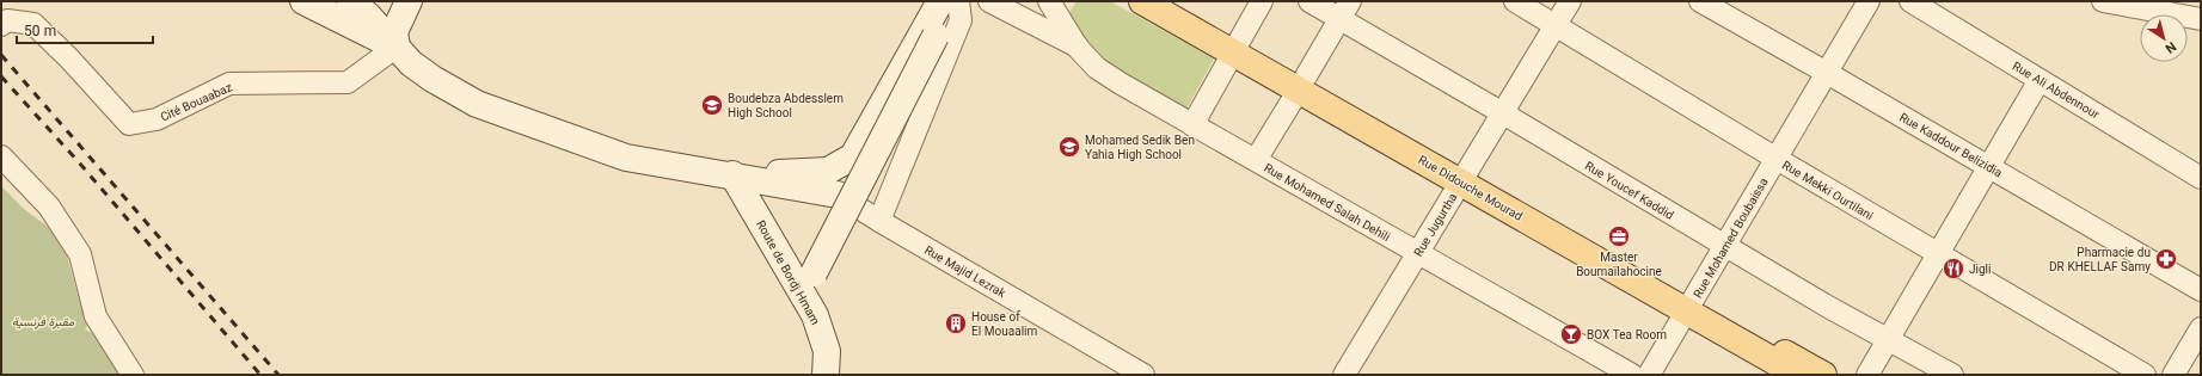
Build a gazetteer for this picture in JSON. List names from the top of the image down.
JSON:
{
  "streets": {
    "main road": ["Rue Didouche Mourad", "Route de Bordj Hmam"],
    "street": [
      "Rue Ali Abdennour",
      "Cité Bouaabaz",
      "Rue Kaddour Belizidia",
      "Rue Youcef Kaddid",
      "Rue Mekki Ourtilani",
      "Rue Mohamed Salah Dehili",
      "Rue Jugurtha",
      "Rue Mohamed Boubaissa",
      "Rue Majid Lezrak"
    ]
  },
  "crossings": [
    ["Rue Kaddour Belizidia", "Rue Mohamed Boubaissa"],
    ["Rue Didouche Mourad", "Rue Jugurtha"],
    ["Rue Didouche Mourad", "Rue Mohamed Boubaissa"],
    ["Rue Youcef Kaddid", "Rue Jugurtha"],
    ["Rue Youcef Kaddid", "Rue Mohamed Boubaissa"],
    ["Rue Mekki Ourtilani", "Rue Jugurtha"],
    ["Rue Mekki Ourtilani", "Rue Mohamed Boubaissa"],
    ["Rue Mohamed Salah Dehili", "Rue Jugurtha"]
  ],
  "parks": ["مقبرة فرنسية"],
  "places": {
    "school or university": ["Boudebza Abdesslem High School", "Mohamed Sedik Ben Yahia High School"],
    "office": ["Master Boumaïlahocine"],
    "pharmacy": ["Pharmacie du DR KHELLAF Samy"],
    "restaurant": ["Jigli"],
    "building": ["House of El Mouaalim"],
    "bar": ["BOX Tea Room"]
  },
  "scale_bar": "50 m",
  "north": "bottom right"
}
